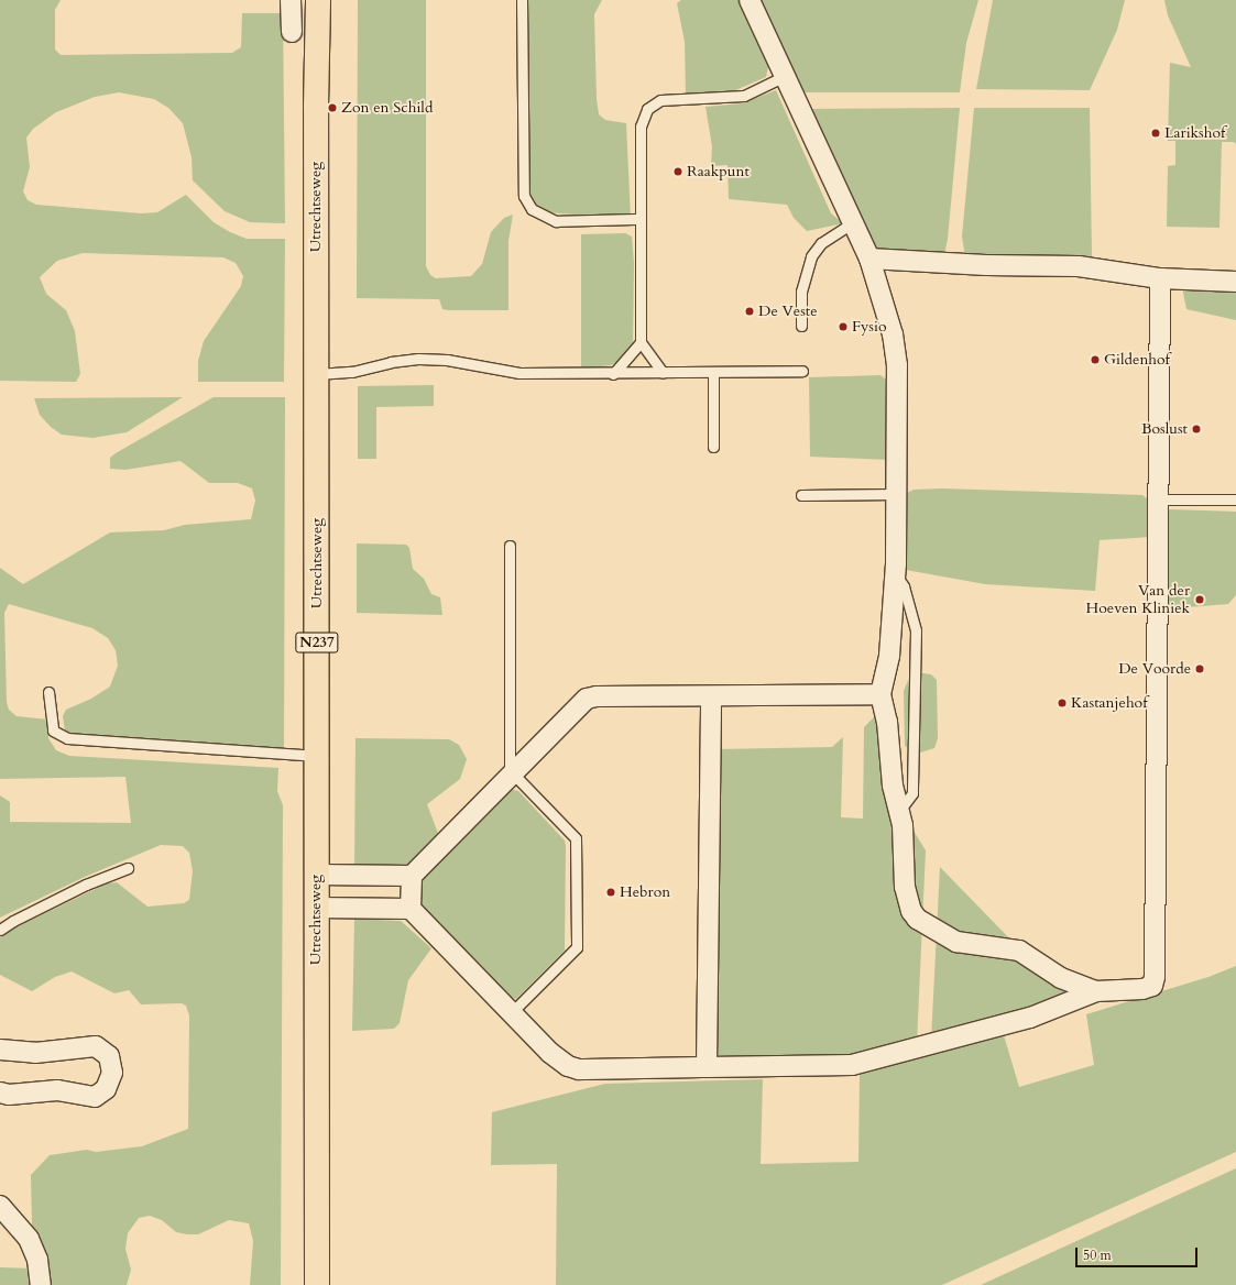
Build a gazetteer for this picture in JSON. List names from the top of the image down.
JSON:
{
  "streets": {
    "main road": ["Utrechtseweg", "N237"]
  },
  "places": [
    "Zon en Schild",
    "Larikshof",
    "Raakpunt",
    "De Veste",
    "Fysio",
    "Gildenhof",
    "Boslust",
    "Van der Hoeven Kliniek",
    "De Voorde",
    "Kastanjehof",
    "Hebron"
  ],
  "scale_bar": "50 m"
}
